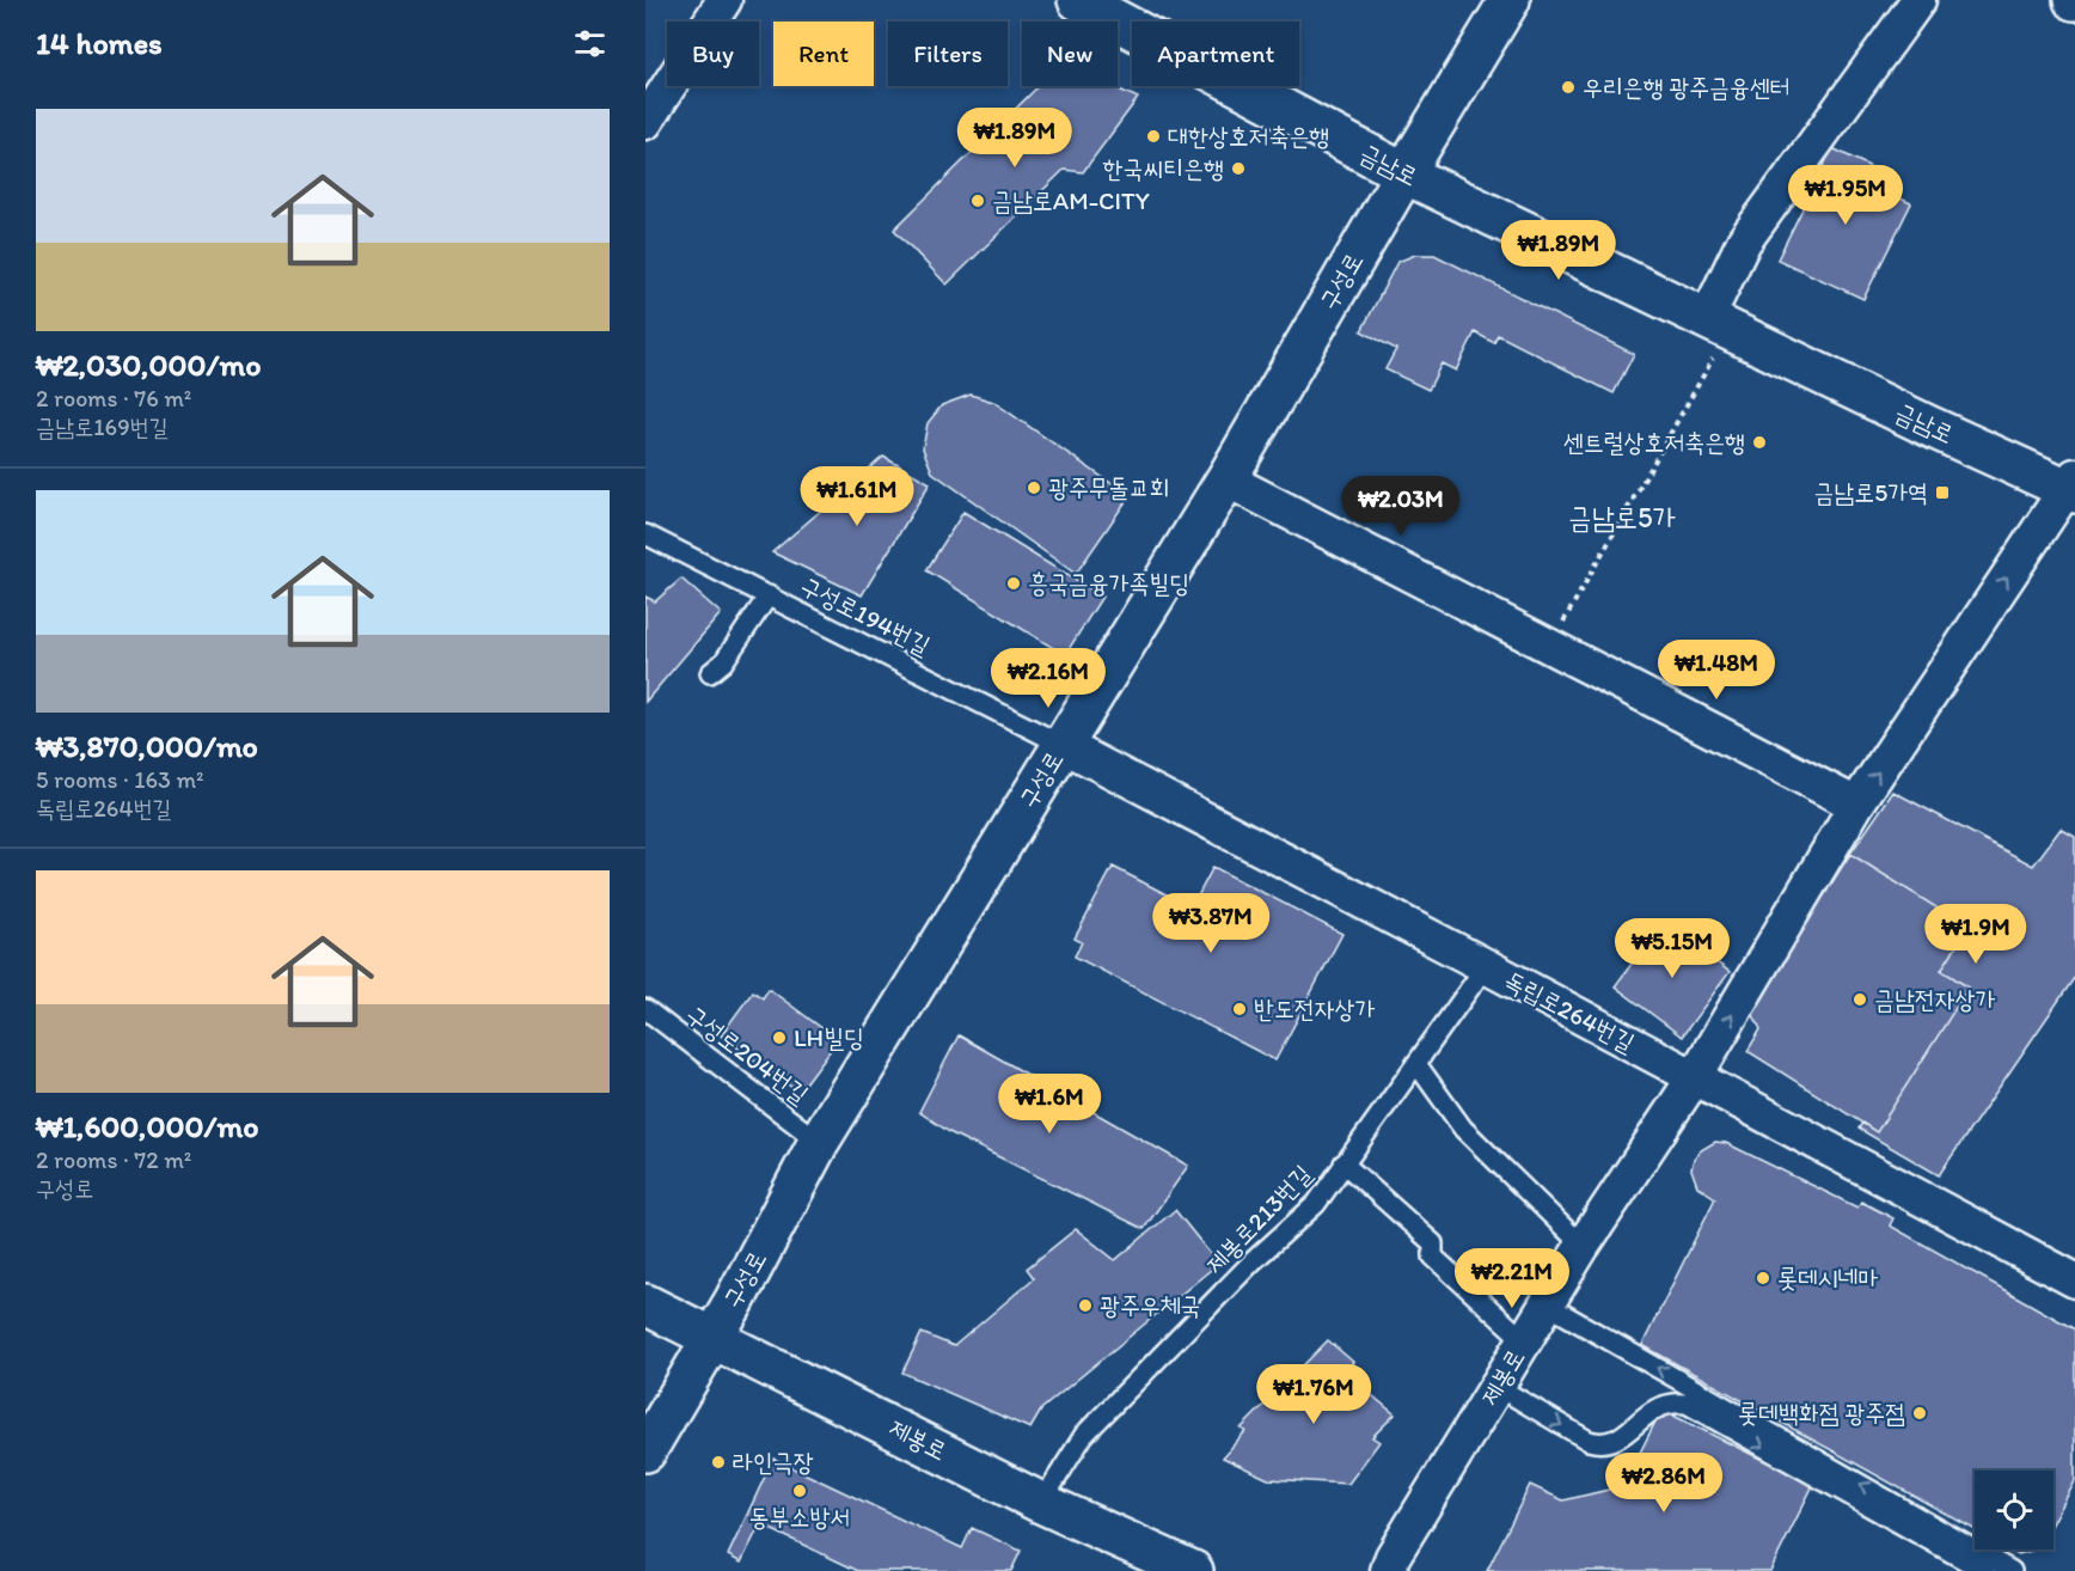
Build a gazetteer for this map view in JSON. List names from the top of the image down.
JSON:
{
  "streets": {
    "street": [
      "금남로",
      "구성로",
      "독립로264번길",
      "제봉로"
    ],
    "lane": ["구성로194번길", "구성로204번길", "제봉로213번길"]
  },
  "crossings": [
    ["금남로", "구성로"],
    ["금남로", "독립로264번길"],
    ["금남로", "제봉로"],
    ["구성로", "구성로194번길"],
    ["구성로", "독립로264번길"],
    ["구성로", "구성로204번길"],
    ["구성로", "제봉로"],
    ["구성로194번길", "독립로264번길"],
    ["독립로264번길", "제봉로213번길"],
    ["독립로264번길", "제봉로"],
    ["제봉로213번길", "제봉로"]
  ],
  "one_way": ["금남로"],
  "districts": ["금남로5가"],
  "places": {
    "other": [
      "우리은행 광주금융센터",
      "대한상호저축은행",
      "한국씨티은행",
      "금남로AM-CITY",
      "센트럴상호저축은행",
      "광주무돌교회",
      "흥국금융가족빌딩",
      "금남전자상가",
      "반도전자상가",
      "LH빌딩",
      "롯데시네마",
      "광주우체국",
      "롯데백화점 광주점",
      "라인극장",
      "동부소방서"
    ],
    "transit": ["금남로5가역"]
  },
  "page": {
    "heading": "14 homes",
    "chip": [
      "Buy",
      "Rent",
      "Filters",
      "New",
      "Apartment"
    ],
    "list": [
      {
        "name": "₩2,030,000/mo",
        "note": "2 rooms · 76 m² · 금남로169번길"
      },
      {
        "name": "₩3,870,000/mo",
        "note": "5 rooms · 163 m² · 독립로264번길"
      },
      {
        "name": "₩1,600,000/mo",
        "note": "2 rooms · 72 m² · 구성로"
      }
    ],
    "price": [
      "₩1.89M",
      "₩1.95M",
      "₩1.89M",
      "₩1.61M",
      "₩2.03M",
      "₩1.48M",
      "₩2.16M",
      "₩3.87M",
      "₩1.9M",
      "₩5.15M",
      "₩1.6M",
      "₩2.21M",
      "₩1.76M",
      "₩2.86M"
    ]
  }
}
